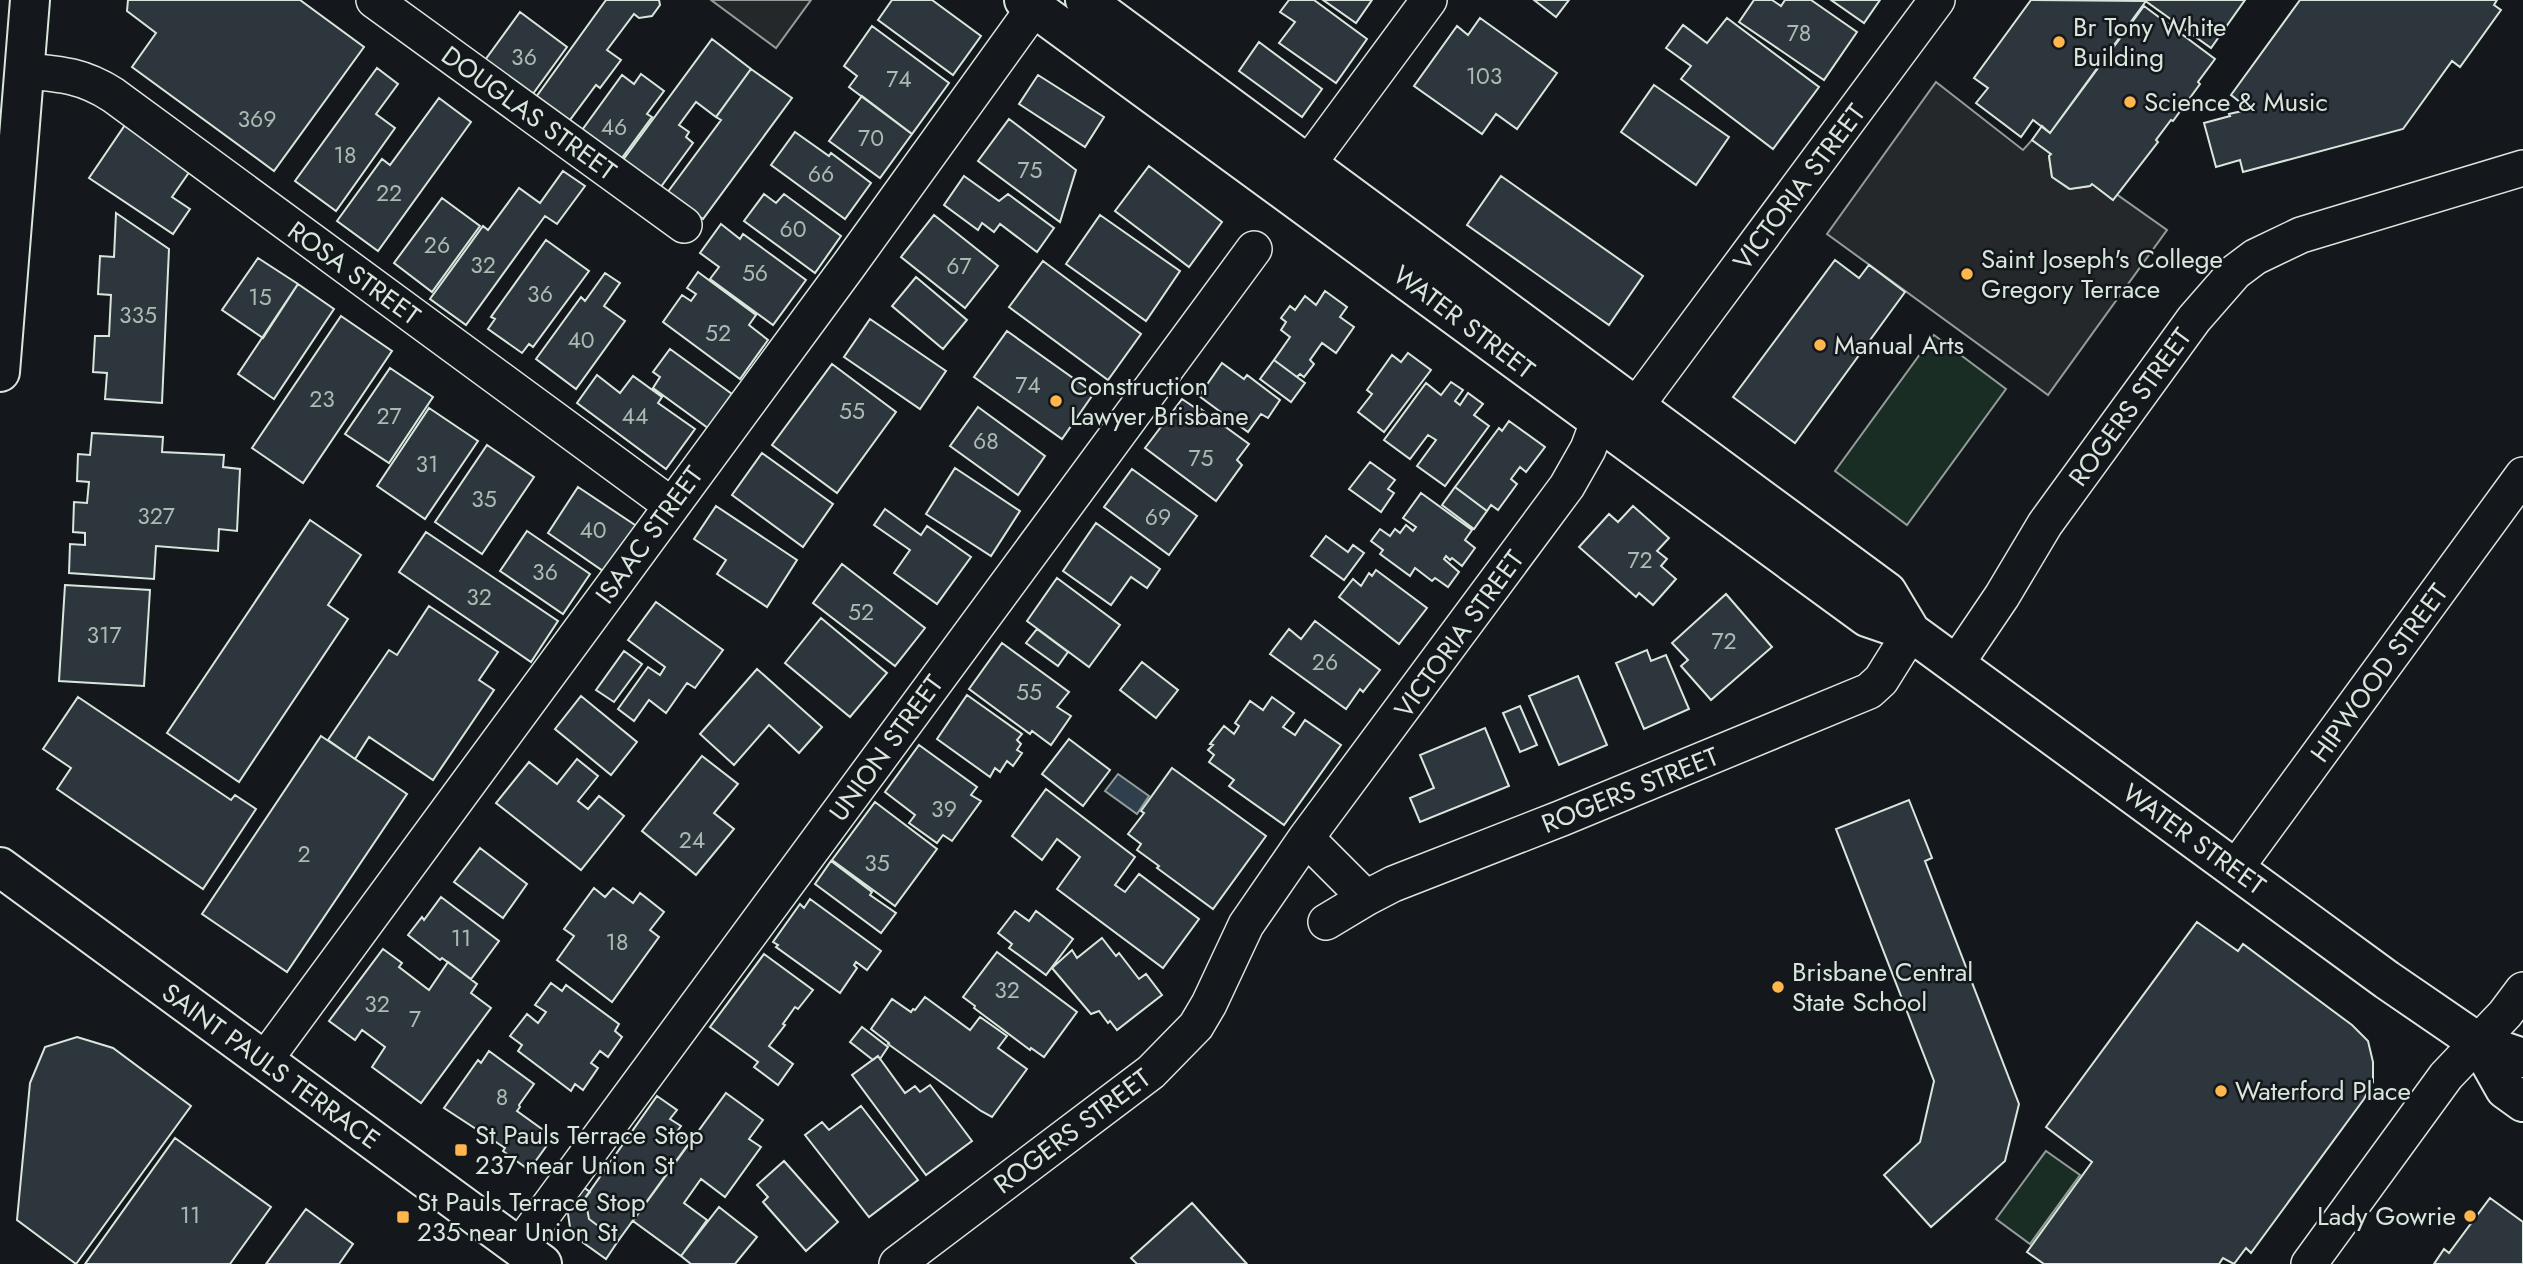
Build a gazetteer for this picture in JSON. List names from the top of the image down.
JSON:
{
  "streets": {
    "main road": ["WATER STREET", "SAINT PAULS TERRACE"],
    "street": [
      "DOUGLAS STREET",
      "VICTORIA STREET",
      "ROSA STREET",
      "ROGERS STREET",
      "ISAAC STREET",
      "HIPWOOD STREET",
      "UNION STREET"
    ]
  },
  "crossings": [
    ["VICTORIA STREET", "WATER STREET"],
    ["VICTORIA STREET", "ROGERS STREET"],
    ["ROSA STREET", "ISAAC STREET"],
    ["WATER STREET", "ROGERS STREET"],
    ["WATER STREET", "ISAAC STREET"],
    ["WATER STREET", "HIPWOOD STREET"],
    ["ISAAC STREET", "SAINT PAULS TERRACE"],
    ["UNION STREET", "SAINT PAULS TERRACE"]
  ],
  "places": {
    "other": [
      "Br Tony White Building",
      "Science & Music",
      "Saint Joseph's College Gregory Terrace",
      "Manual Arts",
      "Construction Lawyer Brisbane",
      "Brisbane Central State School",
      "Waterford Place",
      "Lady Gowrie"
    ],
    "transit": ["St Pauls Terrace Stop 237 near Union St", "St Pauls Terrace Stop 235 near Union St"]
  },
  "house_numbers": [
    "78",
    "36",
    "103",
    "74",
    "369",
    "46",
    "70",
    "18",
    "75",
    "66",
    "22",
    "60",
    "26",
    "32",
    "67",
    "56",
    "36",
    "15",
    "335",
    "52",
    "40",
    "74",
    "23",
    "55",
    "27",
    "44",
    "68",
    "75",
    "31",
    "35",
    "327",
    "69",
    "40",
    "72",
    "36",
    "32",
    "52",
    "317",
    "72",
    "26",
    "55",
    "39",
    "24",
    "2",
    "35",
    "11",
    "18",
    "32",
    "32",
    "7",
    "8",
    "11"
  ]
}
